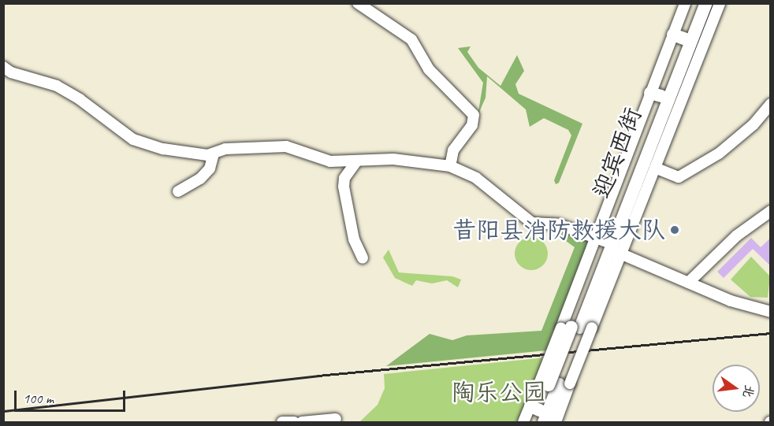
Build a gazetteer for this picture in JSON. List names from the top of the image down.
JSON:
{
  "streets": {
    "main road": ["迎宾西街"]
  },
  "parks": ["陶乐公园"],
  "places": ["昔阳县消防救援大队"],
  "scale_bar": "100 m",
  "north": "right"
}
